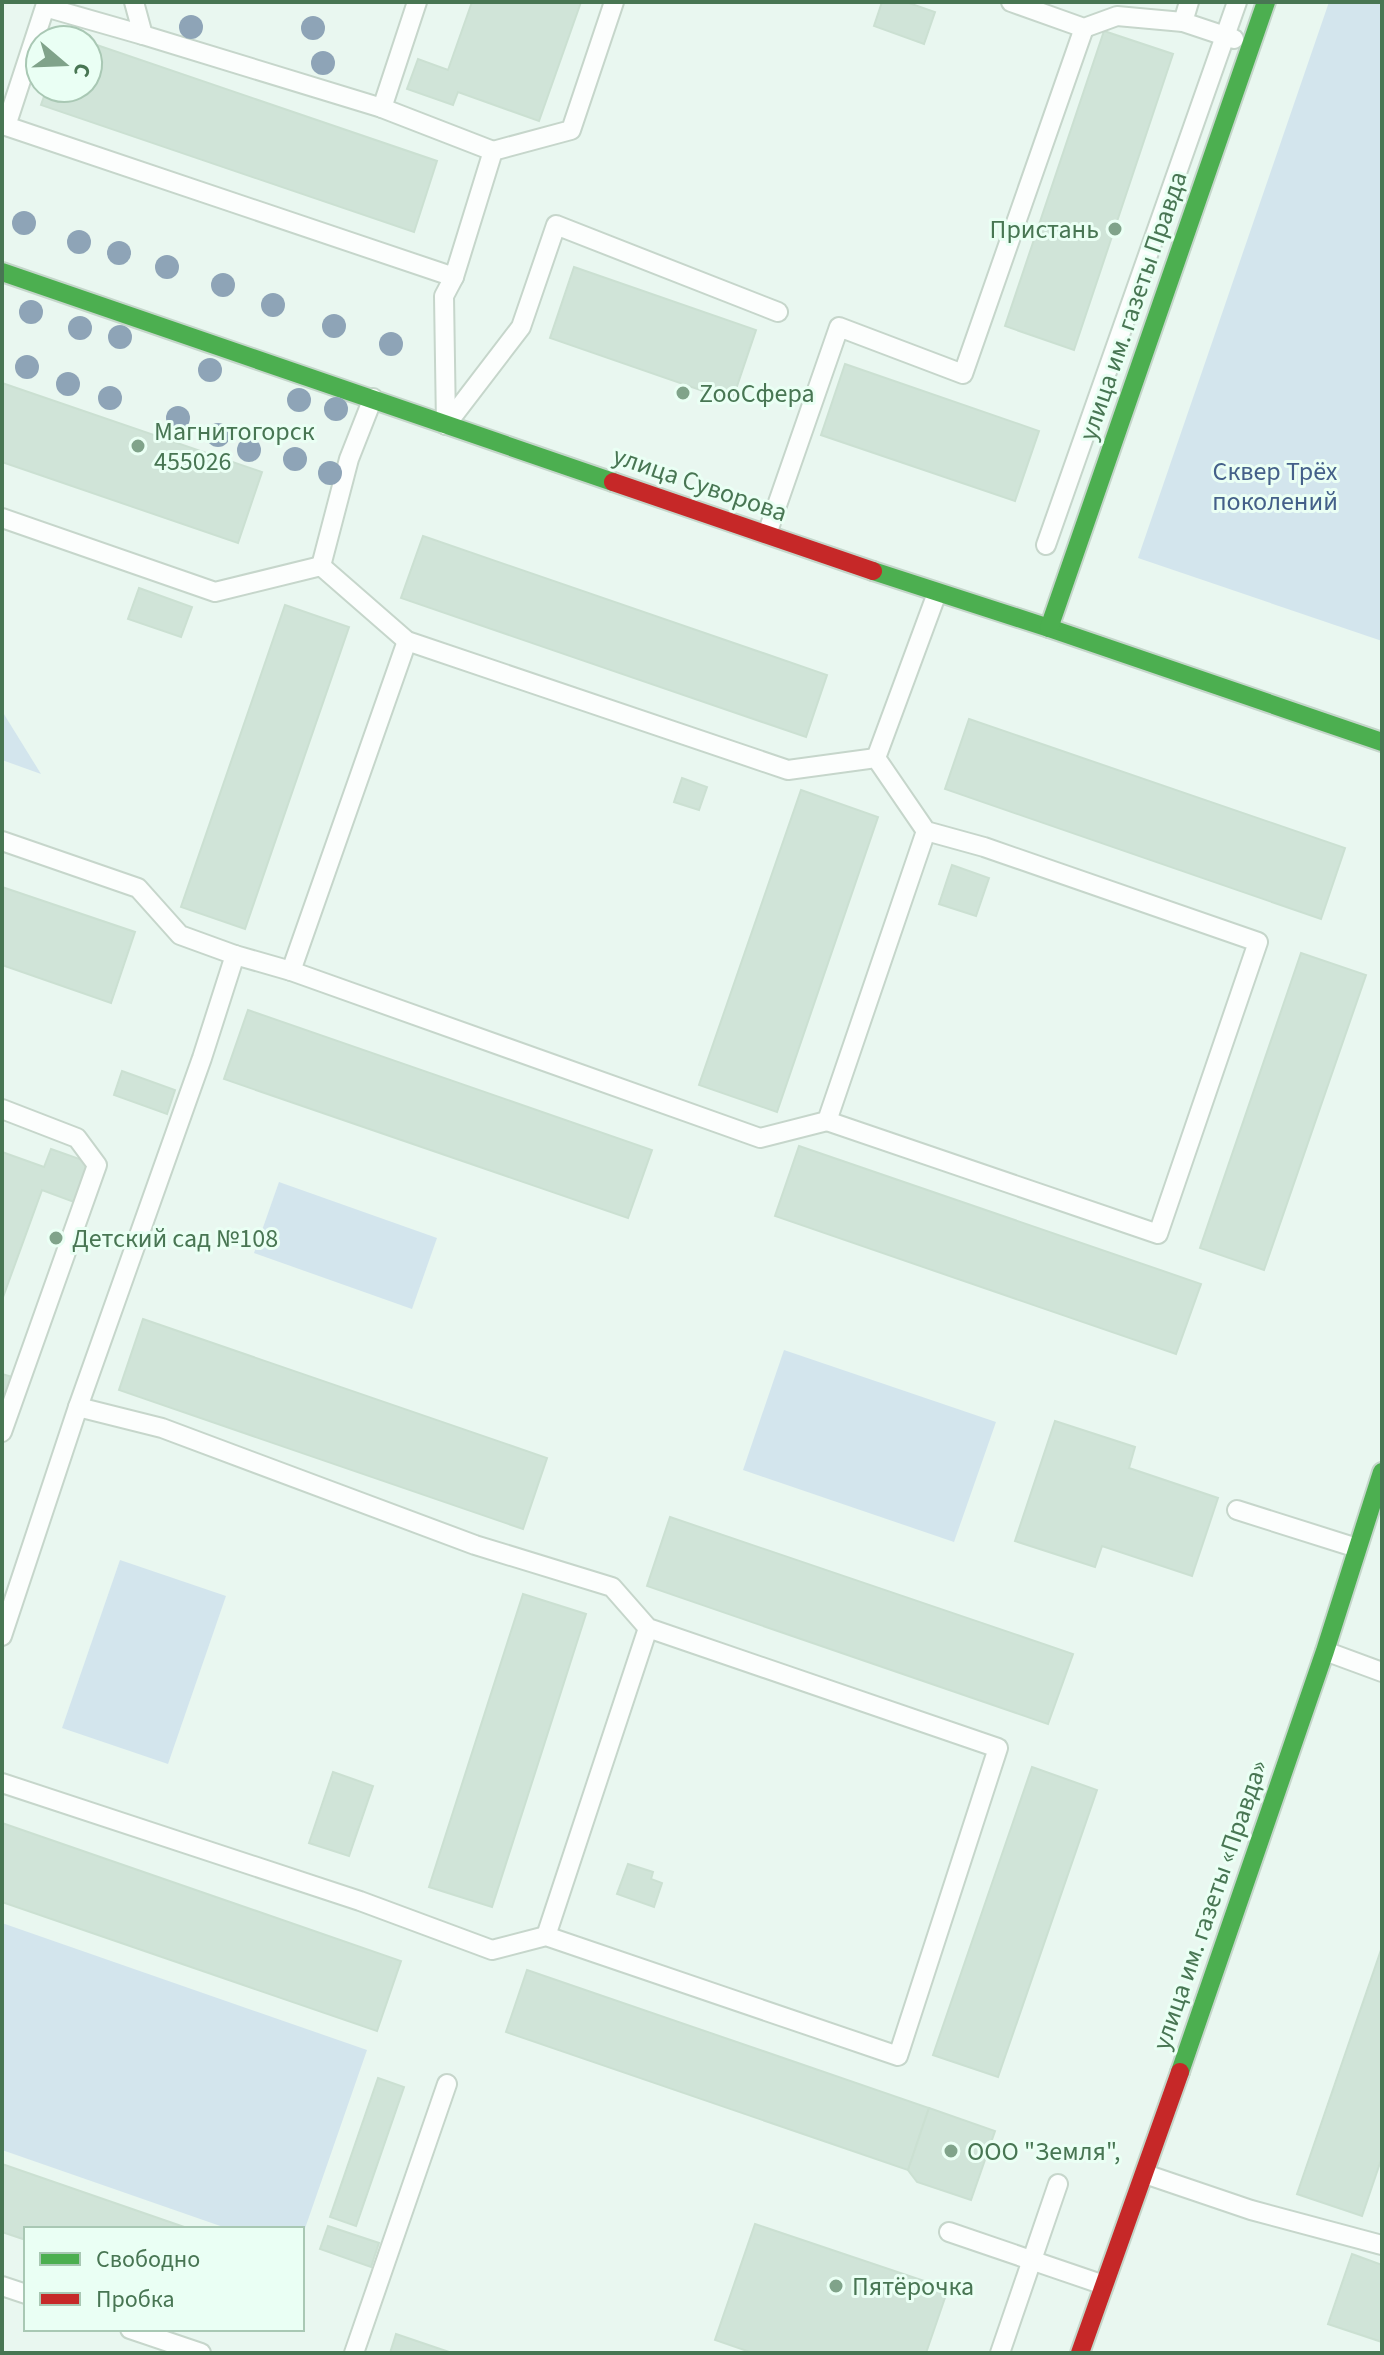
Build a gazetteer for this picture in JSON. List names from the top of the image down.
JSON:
{
  "streets": {
    "street": ["улица им. газеты Правда", "улица Суворова", "улица им. газеты «Правда»"]
  },
  "crossings": [
    ["улица им. газеты Правда", "улица Суворова"]
  ],
  "parks": ["Сквер Трёх поколений"],
  "places": [
    "Пристань",
    "ZooСфера",
    "Магнитогорск 455026",
    "Детский сад №108",
    "ООО \"Земля\",",
    "Пятёрочка"
  ],
  "legend": ["Свободно", "Пробка"],
  "north": "right"
}
